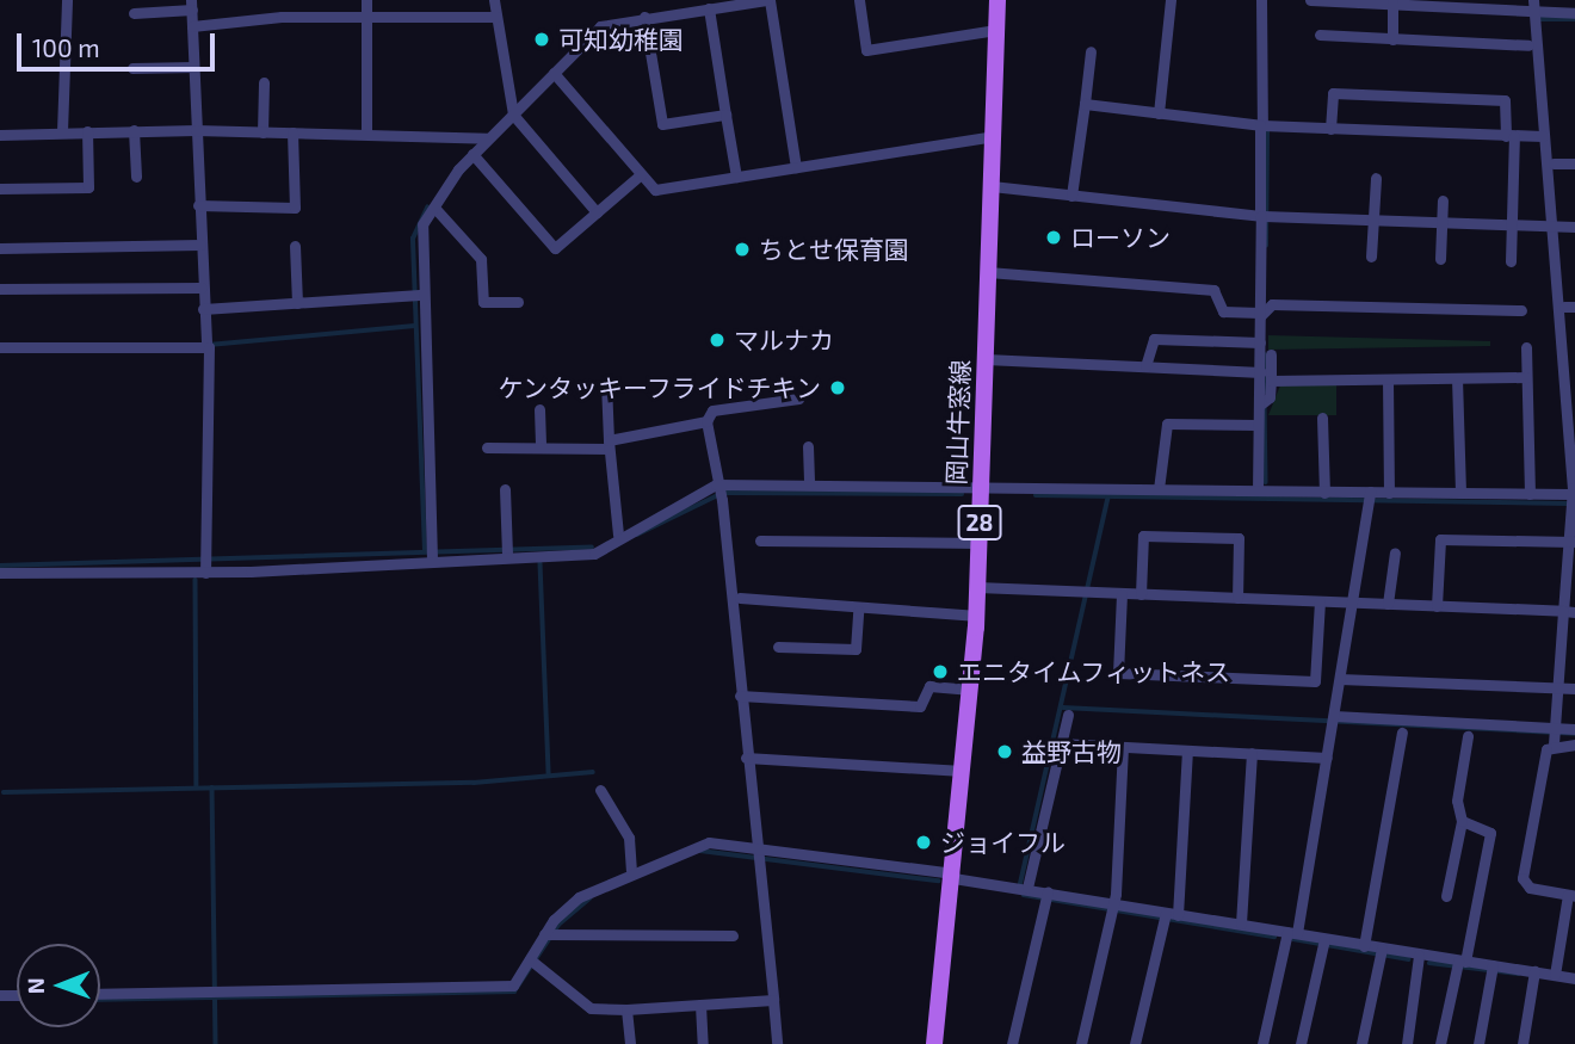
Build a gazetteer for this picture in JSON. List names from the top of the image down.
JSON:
{
  "streets": {
    "main road": ["岡山牛窓線", "28"]
  },
  "places": [
    "可知幼稚園",
    "ローソン",
    "ちとせ保育園",
    "マルナカ",
    "ケンタッキーフライドチキン",
    "エニタイムフィットネス",
    "益野古物",
    "ジョイフル"
  ],
  "scale_bar": "100 m",
  "north": "left"
}
